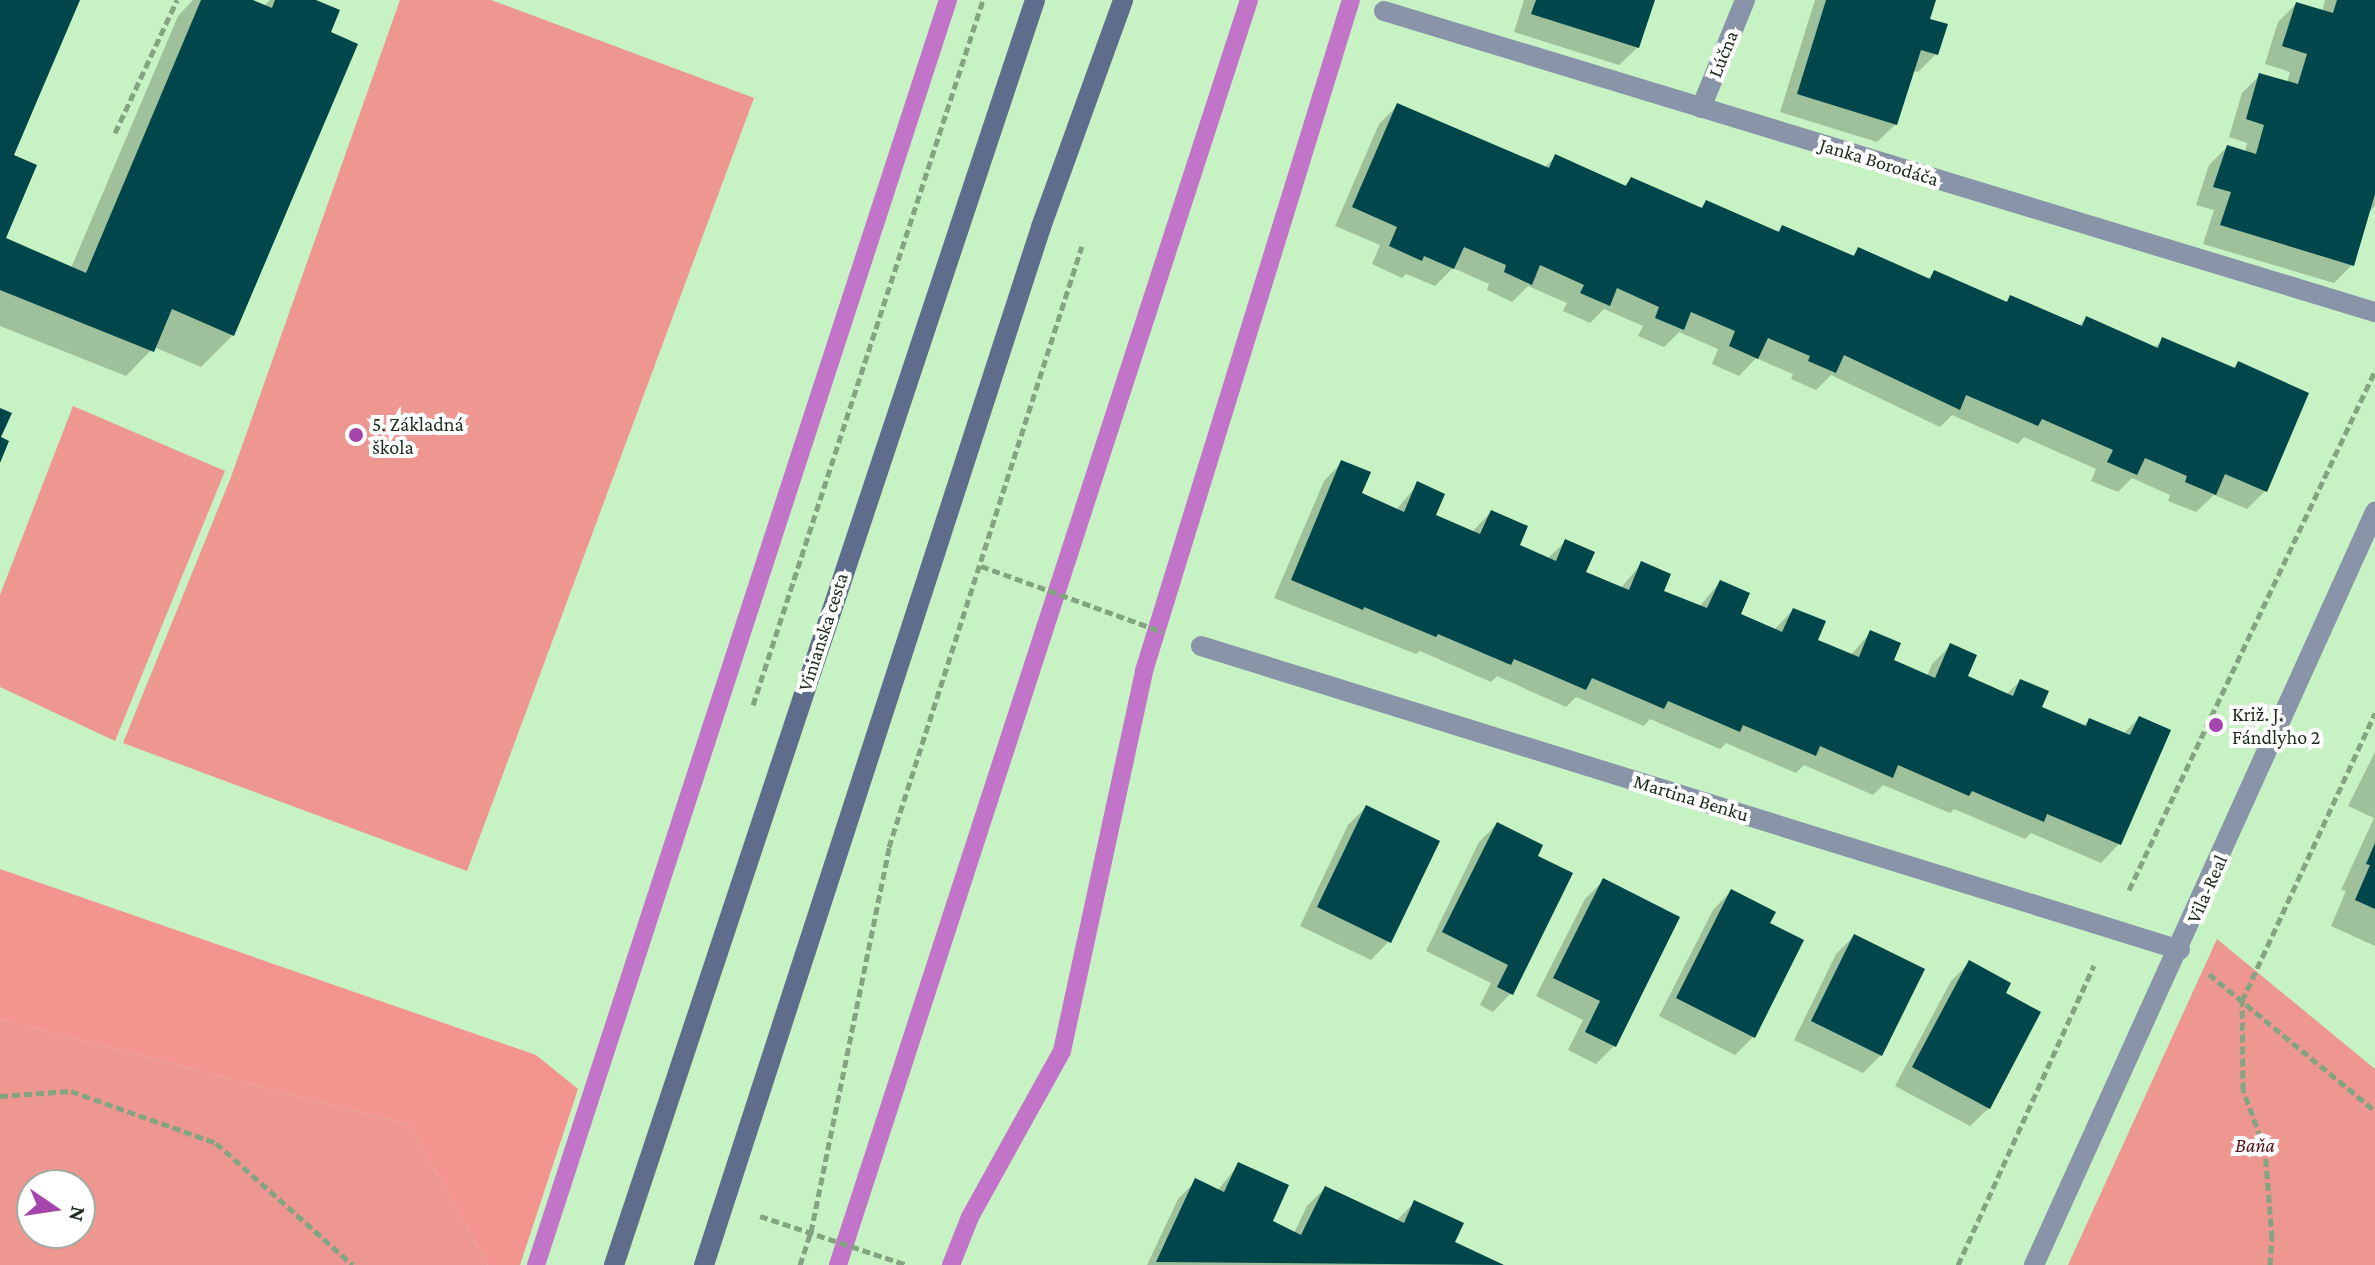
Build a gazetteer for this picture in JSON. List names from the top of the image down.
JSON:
{
  "streets": {
    "main road": ["Vinianska cesta"],
    "street": [
      "Lúčna",
      "Janka Borodáča",
      "Martina Benku",
      "Vila-Real"
    ]
  },
  "crossings": [
    ["Lúčna", "Janka Borodáča"],
    ["Martina Benku", "Vila-Real"]
  ],
  "parks": ["Baňa"],
  "places": ["5. Základná škola", "Križ. J. Fándlyho 2"],
  "north": "right"
}
